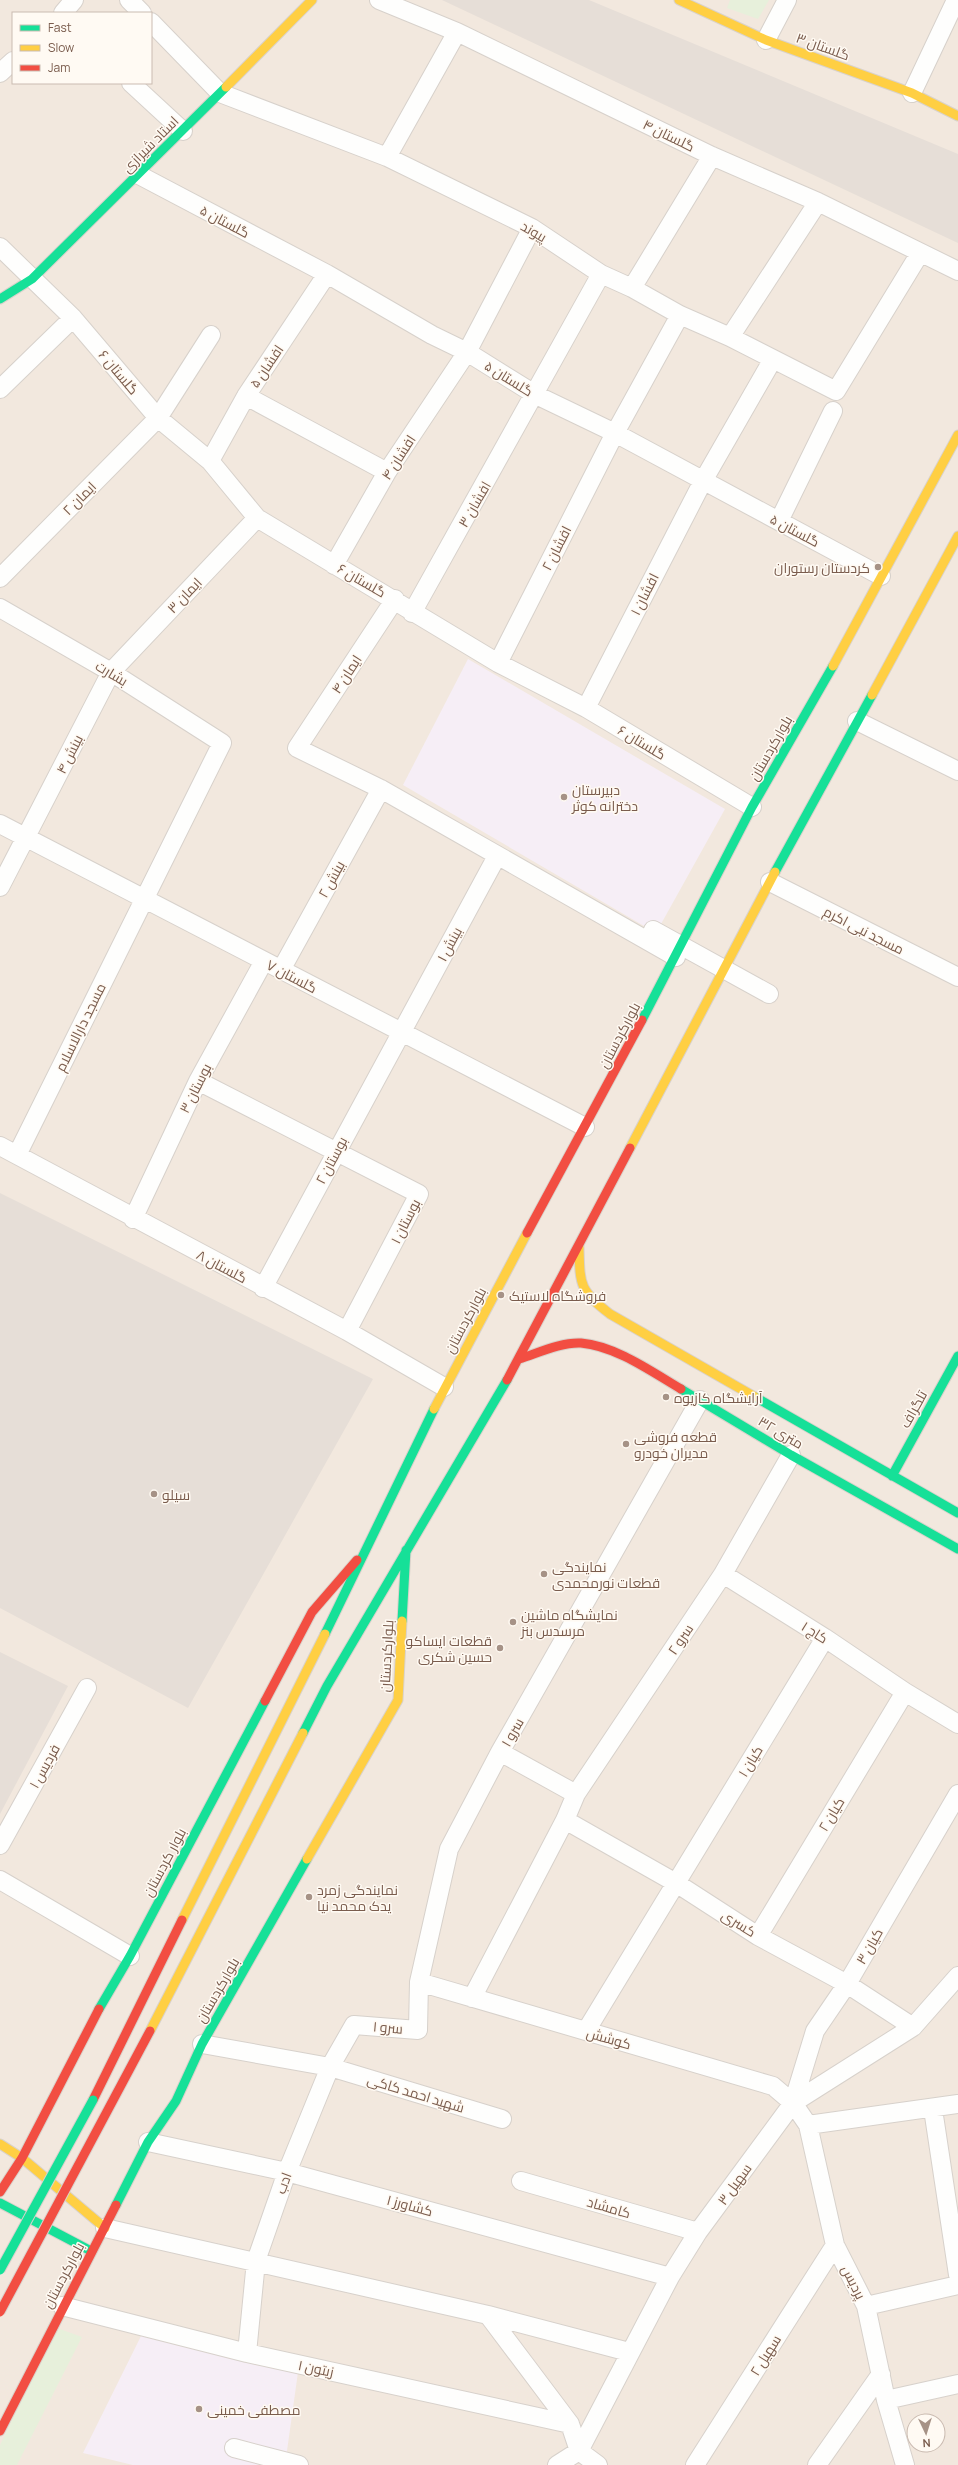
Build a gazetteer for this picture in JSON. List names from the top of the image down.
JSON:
{
  "streets": {
    "main road": [
      "گلستان ۳",
      "استاد شیرازی",
      "بلوارکردستان",
      "تلگراف",
      "۳۲ متری",
      "بلوار کردستان"
    ],
    "street": [
      "گلستان ۴",
      "گلستان ۵",
      "پیوند",
      "افشان ۵",
      "گلستان ۶",
      "افشان ۴",
      "ایمان ۲",
      "افشان ۳",
      "افشان ۲",
      "افشان ۱",
      "ایمان ۳",
      "بشارت",
      "ایمان ۴",
      "بینش ۴",
      "بینش ۲",
      "مسجد نبی اکرم",
      "بینش ۱",
      "گلستان ۷",
      "مسجد دارالاسلام",
      "بوستان ۳",
      "بوستان ۲",
      "بوستان ۱",
      "گلستان ۸",
      "کاج ۱",
      "سرو ۲",
      "سرو ۱",
      "کیان ۱",
      "فردیس ۱",
      "کیان ۲",
      "کسری",
      "کیان ۳",
      "کوشش",
      "شهید احمد کاکی",
      "ادب",
      "سهیل ۳",
      "کشاورز ۱",
      "کامشاد",
      "پردیس",
      "سهیل ۲",
      "زیتون ۱"
    ]
  },
  "crossings": [
    ["گلستان ۴", "پیوند"],
    ["استاد شیرازی", "گلستان ۵"],
    ["استاد شیرازی", "پیوند"],
    ["استاد شیرازی", "گلستان ۶"],
    ["گلستان ۵", "افشان ۵"],
    ["گلستان ۵", "افشان ۴"],
    ["گلستان ۵", "افشان ۳"],
    ["گلستان ۵", "افشان ۲"],
    ["گلستان ۵", "افشان ۱"],
    ["گلستان ۵", "بلوارکردستان"],
    ["پیوند", "افشان ۴"],
    ["پیوند", "افشان ۳"],
    ["پیوند", "افشان ۲"],
    ["پیوند", "افشان ۱"],
    ["افشان ۵", "گلستان ۶"],
    ["گلستان ۶", "افشان ۴"],
    ["گلستان ۶", "ایمان ۲"],
    ["گلستان ۶", "افشان ۳"],
    ["گلستان ۶", "افشان ۲"],
    ["گلستان ۶", "افشان ۱"],
    ["گلستان ۶", "ایمان ۳"],
    ["گلستان ۶", "ایمان ۴"],
    ["گلستان ۶", "بلوارکردستان"],
    ["ایمان ۳", "بشارت"],
    ["ایمان ۳", "بینش ۴"],
    ["بشارت", "بینش ۴"],
    ["بشارت", "مسجد دارالاسلام"],
    ["ایمان ۴", "بینش ۲"],
    ["بلوارکردستان", "مسجد نبی اکرم"],
    ["بلوارکردستان", "گلستان ۷"],
    ["بلوارکردستان", "گلستان ۸"],
    ["بلوارکردستان", "۳۲ متری"],
    ["بلوارکردستان", "بلوار کردستان"],
    ["بلوارکردستان", "شهید احمد کاکی"],
    ["بلوارکردستان", "کشاورز ۱"],
    ["بلوارکردستان", "زیتون ۱"],
    ["بینش ۴", "گلستان ۷"],
    ["بینش ۲", "گلستان ۷"],
    ["بینش ۱", "گلستان ۷"],
    ["بینش ۱", "بوستان ۲"],
    ["گلستان ۷", "مسجد دارالاسلام"],
    ["گلستان ۷", "بوستان ۳"],
    ["گلستان ۷", "بوستان ۲"],
    ["مسجد دارالاسلام", "گلستان ۸"],
    ["بوستان ۳", "گلستان ۸"],
    ["بوستان ۲", "بوستان ۱"],
    ["بوستان ۲", "گلستان ۸"],
    ["بوستان ۱", "گلستان ۸"],
    ["تلگراف", "۳۲ متری"],
    ["۳۲ متری", "سرو ۲"],
    ["۳۲ متری", "سرو ۱"],
    ["کاج ۱", "سرو ۲"],
    ["کاج ۱", "کیان ۱"],
    ["کاج ۱", "کیان ۲"],
    ["سرو ۲", "کسری"],
    ["سرو ۲", "کوشش"],
    ["سرو ۱", "کوشش"],
    ["سرو ۱", "ادب"],
    ["کیان ۱", "کسری"],
    ["کیان ۱", "کوشش"],
    ["کیان ۲", "کسری"],
    ["کسری", "کیان ۳"],
    ["کسری", "سهیل ۳"],
    ["کیان ۳", "کوشش"],
    ["کیان ۳", "سهیل ۳"],
    ["کیان ۳", "پردیس"],
    ["کوشش", "سهیل ۳"],
    ["کوشش", "پردیس"],
    ["شهید احمد کاکی", "ادب"],
    ["ادب", "کشاورز ۱"],
    ["ادب", "زیتون ۱"],
    ["سهیل ۳", "کشاورز ۱"],
    ["سهیل ۳", "کامشاد"],
    ["سهیل ۳", "پردیس"],
    ["پردیس", "سهیل ۲"]
  ],
  "places": [
    "کردستان رستوران",
    "دبیرستان دخترانه کوثر",
    "فروشگاه لاستیک",
    "آرایشگاه کازیوه",
    "قطعه فروشی مدیران خودرو",
    "سیلو",
    "نمایندگی قطعات نورمحمدی",
    "نمایشگاه ماشین مرسدس بنز",
    "قطعات ایساکو حسین شکری",
    "نمایندگی زمرد یدک محمد نیا",
    "مصطفی خمینی"
  ],
  "legend": ["Fast", "Slow", "Jam"],
  "north": "bottom"
}
